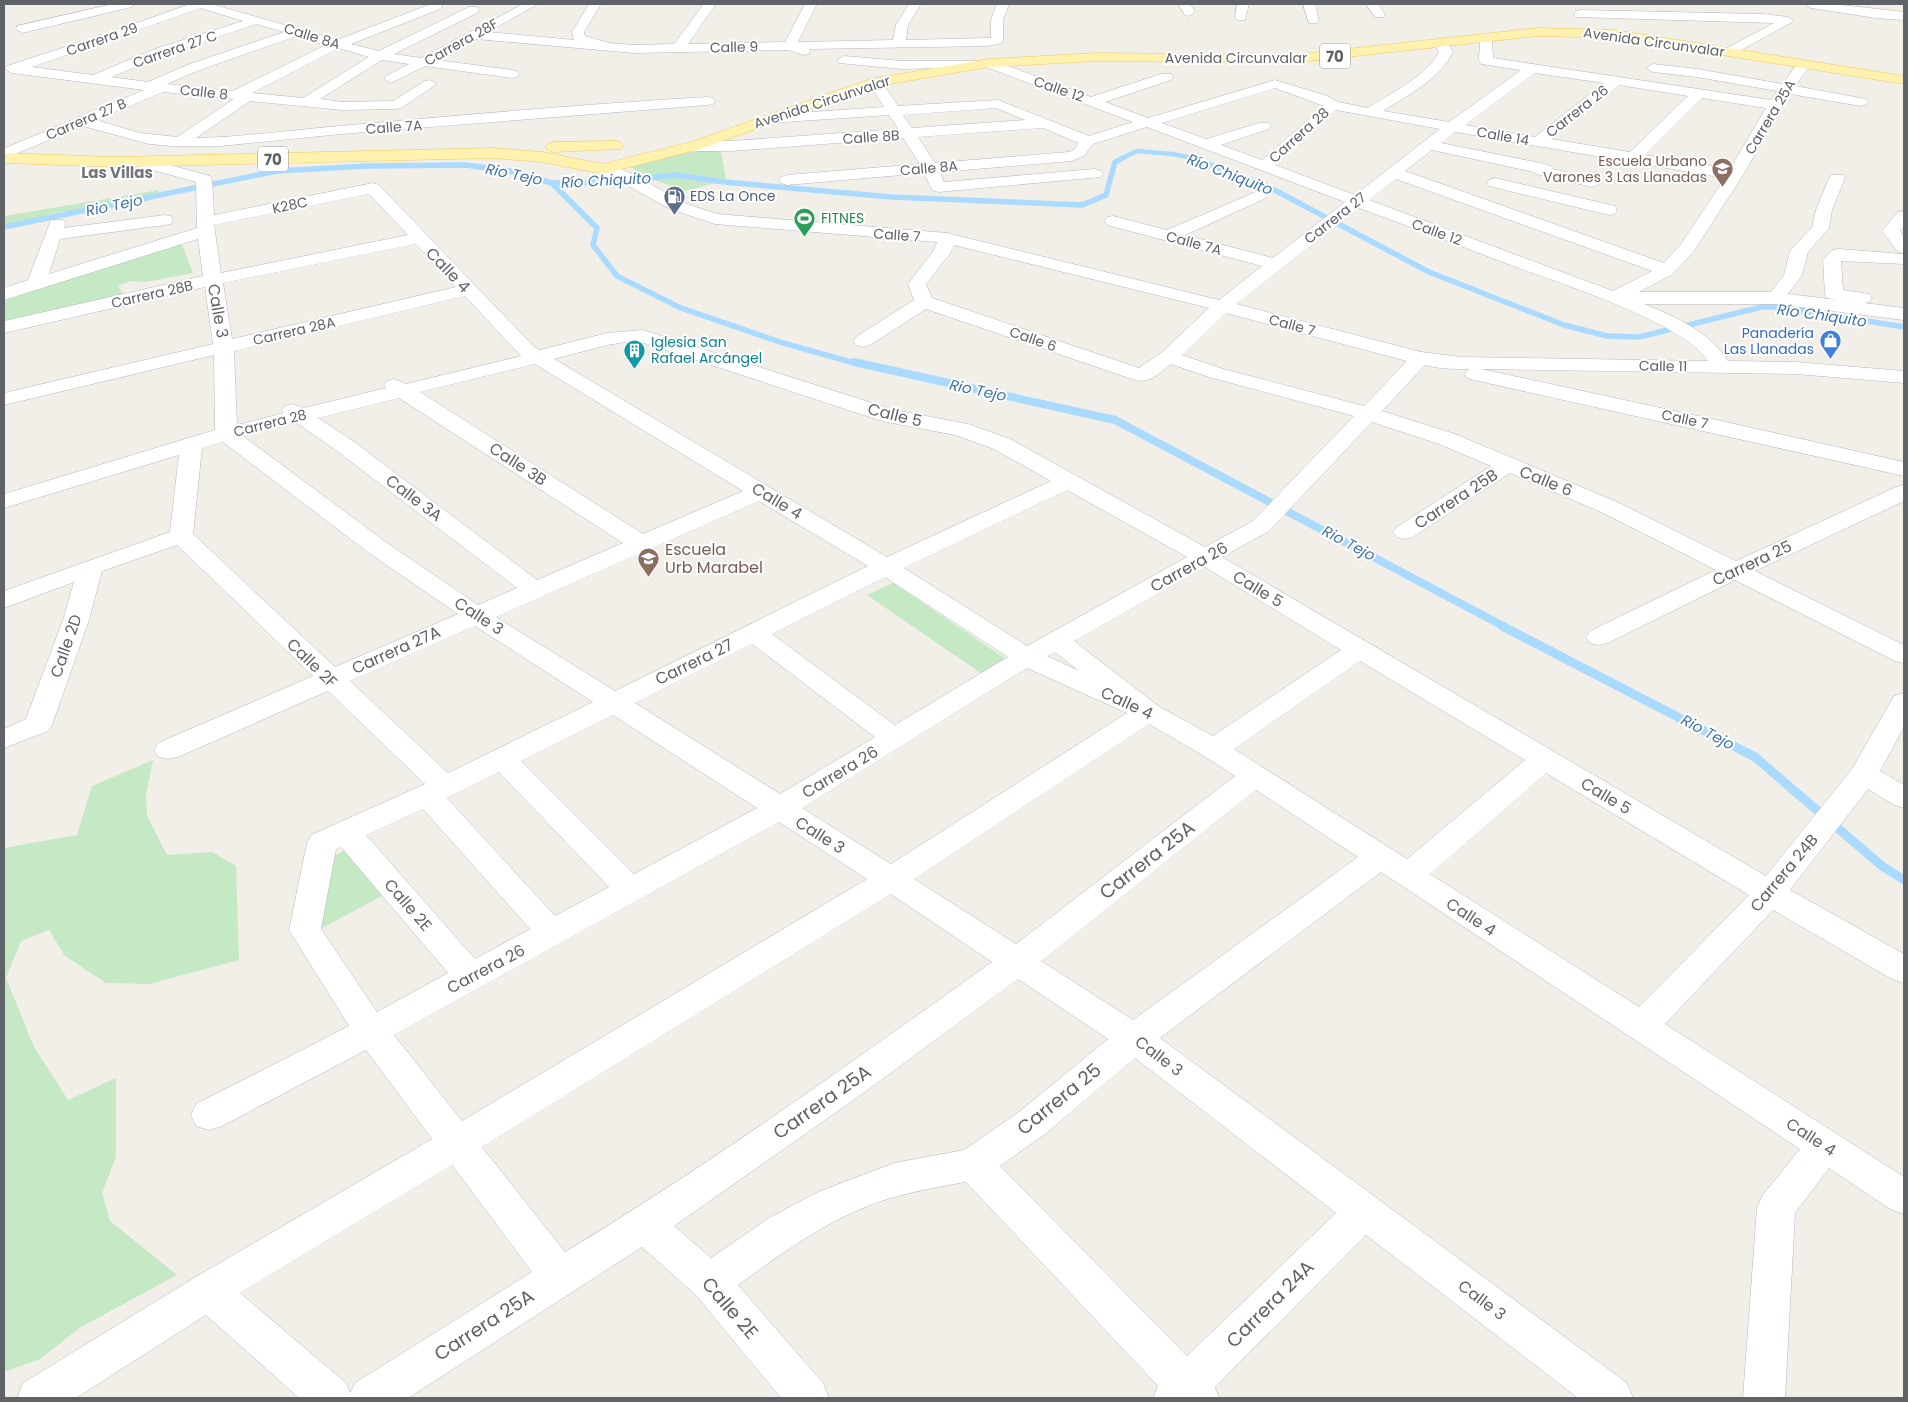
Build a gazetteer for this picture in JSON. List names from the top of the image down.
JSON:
{
  "streets": {
    "main road": ["Avenida Circunvalar", "70"],
    "street": [
      "Calle 8A",
      "Carrera 29",
      "Carrera 28F",
      "Calle 9",
      "Carrera 27 C",
      "Calle 12",
      "Calle 8",
      "Carrera 26",
      "Carrera 25A",
      "Carrera 27 B",
      "Calle 7A",
      "Carrera 28",
      "Calle 14",
      "Calle 8B",
      "K28C",
      "Carrera 27",
      "Calle 7",
      "Calle 4",
      "Carrera 28B",
      "Calle 3",
      "Carrera 28A",
      "Calle 6",
      "Calle 11",
      "Calle 5",
      "Calle 3B",
      "Calle 3A",
      "Carrera 25B",
      "Carrera 25",
      "Calle 2D",
      "Carrera 27A",
      "Calle 2F",
      "Carrera 24B",
      "Calle 2E",
      "Carrera 24A"
    ]
  },
  "crossings": [
    ["Calle 8A", "Carrera 29"],
    ["Calle 8A", "Carrera 28F"],
    ["Calle 8A", "Carrera 27 C"],
    ["Calle 8A", "Carrera 27 B"],
    ["Carrera 29", "Calle 8"],
    ["Carrera 28F", "Calle 9"],
    ["Carrera 28F", "Calle 8"],
    ["Avenida Circunvalar", "70"],
    ["Avenida Circunvalar", "Calle 12"],
    ["Avenida Circunvalar", "Carrera 25A"],
    ["Avenida Circunvalar", "Calle 8B"],
    ["Avenida Circunvalar", "Calle 7"],
    ["Carrera 27 C", "Calle 8"],
    ["70", "Carrera 27 B"],
    ["70", "Calle 7"],
    ["Calle 12", "Carrera 25A"],
    ["Calle 12", "Carrera 28"],
    ["Calle 12", "Calle 14"],
    ["Calle 12", "Carrera 27"],
    ["Calle 8", "Carrera 27 B"],
    ["Carrera 26", "Calle 14"],
    ["Carrera 26", "Calle 7"],
    ["Carrera 26", "Calle 4"],
    ["Carrera 26", "Calle 3"],
    ["Carrera 26", "Calle 6"],
    ["Carrera 26", "Calle 11"],
    ["Carrera 26", "Calle 5"],
    ["Carrera 26", "Calle 2F"],
    ["Carrera 26", "Calle 2E"],
    ["Carrera 25A", "Calle 14"],
    ["Carrera 25A", "Calle 4"],
    ["Carrera 25A", "Calle 3"],
    ["Carrera 25A", "Calle 2E"],
    ["Carrera 27 B", "Calle 7A"],
    ["Calle 7A", "Carrera 27"],
    ["Carrera 28", "Calle 14"],
    ["Carrera 28", "Calle 4"],
    ["Carrera 28", "Calle 3"],
    ["Carrera 28", "Calle 5"],
    ["Carrera 28", "Calle 3B"],
    ["Carrera 28", "Calle 3A"],
    ["Calle 14", "Carrera 27"],
    ["K28C", "Calle 4"],
    ["K28C", "Calle 3"],
    ["Carrera 27", "Calle 7"],
    ["Carrera 27", "Calle 4"],
    ["Carrera 27", "Calle 3"],
    ["Carrera 27", "Calle 6"],
    ["Carrera 27", "Calle 5"],
    ["Carrera 27", "Calle 2F"],
    ["Carrera 27", "Calle 2E"],
    ["Calle 7", "Calle 11"],
    ["Calle 4", "Carrera 28B"],
    ["Calle 4", "Carrera 28A"],
    ["Calle 4", "Calle 5"],
    ["Calle 4", "Carrera 25"],
    ["Calle 4", "Carrera 27A"],
    ["Calle 4", "Carrera 24B"],
    ["Carrera 28B", "Calle 3"],
    ["Calle 3", "Carrera 28A"],
    ["Calle 3", "Carrera 25"],
    ["Calle 3", "Carrera 27A"],
    ["Calle 3", "Carrera 24A"],
    ["Calle 6", "Carrera 25B"],
    ["Calle 6", "Carrera 25"],
    ["Calle 5", "Carrera 25"],
    ["Calle 5", "Carrera 24B"],
    ["Calle 3B", "Carrera 27A"],
    ["Calle 3A", "Carrera 27A"],
    ["Carrera 25", "Calle 2E"],
    ["Carrera 27A", "Calle 2F"]
  ],
  "districts": ["Las Villas"],
  "water": ["Rio Tejo", "Río Chiquito"],
  "places": {
    "school or university": ["Escuela Urbano Varones 3 Las Llanadas", "Escuela Urb Marabel"],
    "fuel station": ["EDS La Once"],
    "sports": ["FITNES"],
    "shop": ["Panadería Las Llanadas"],
    "building": ["Iglesia San Rafael Arcángel"]
  }
}
